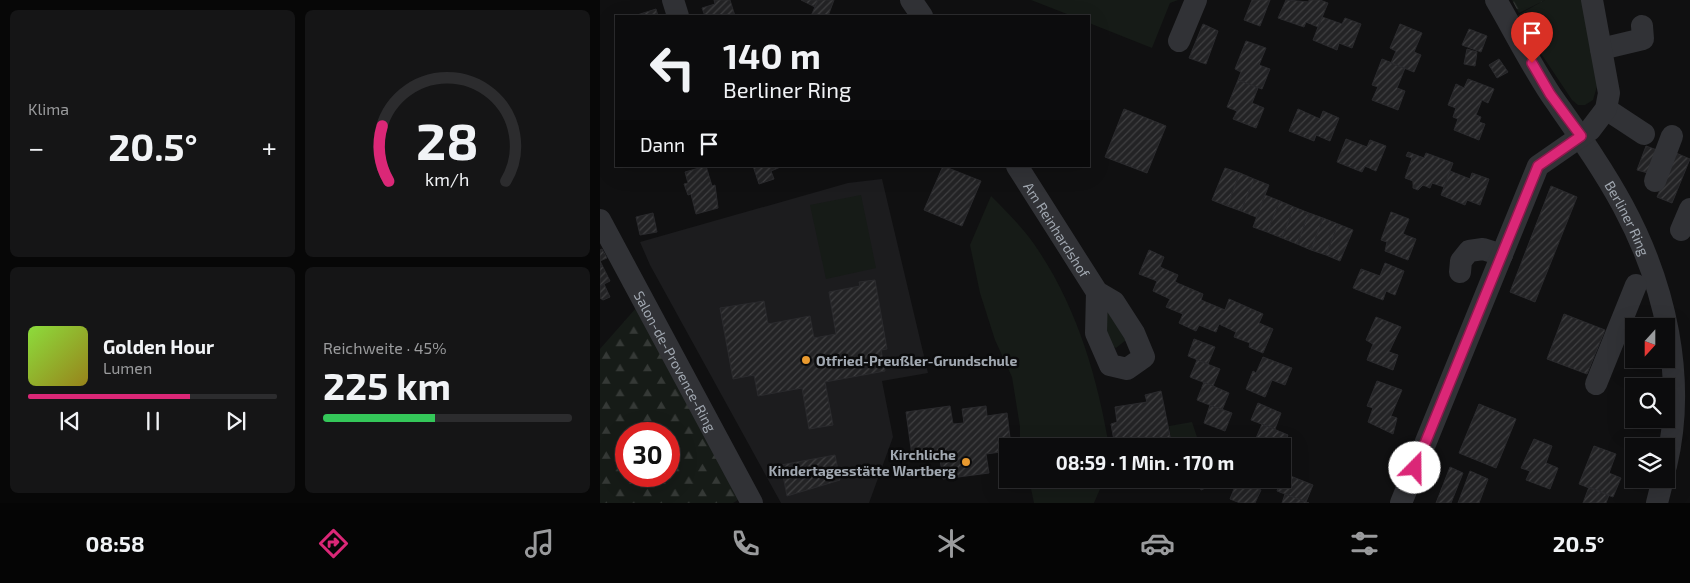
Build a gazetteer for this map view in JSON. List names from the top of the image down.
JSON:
{
  "streets": {
    "street": ["Berliner Ring", "Am Reinhardshof", "Salon-de-Provence-Ring"]
  },
  "places": ["Otfried-Preußler-Grundschule", "Kirchliche Kindertagesstätte Wartberg"],
  "north": "bottom",
  "page": {
    "tile": [
      "Klima",
      ["Reichweite · 45%", "225 km"]
    ],
    "turn": ["140 m", "Berliner Ring"],
    "then": "Dann",
    "heat": ["−", "20.5°", "+"],
    "song": ["Golden Hour", "Lumen"],
    "limit": "30",
    "trip": "08:59 · 1 Min. · 170 m",
    "tabs": ["08:58", "20.5°"],
    "gauge": ["28", "km/h"]
  }
}
